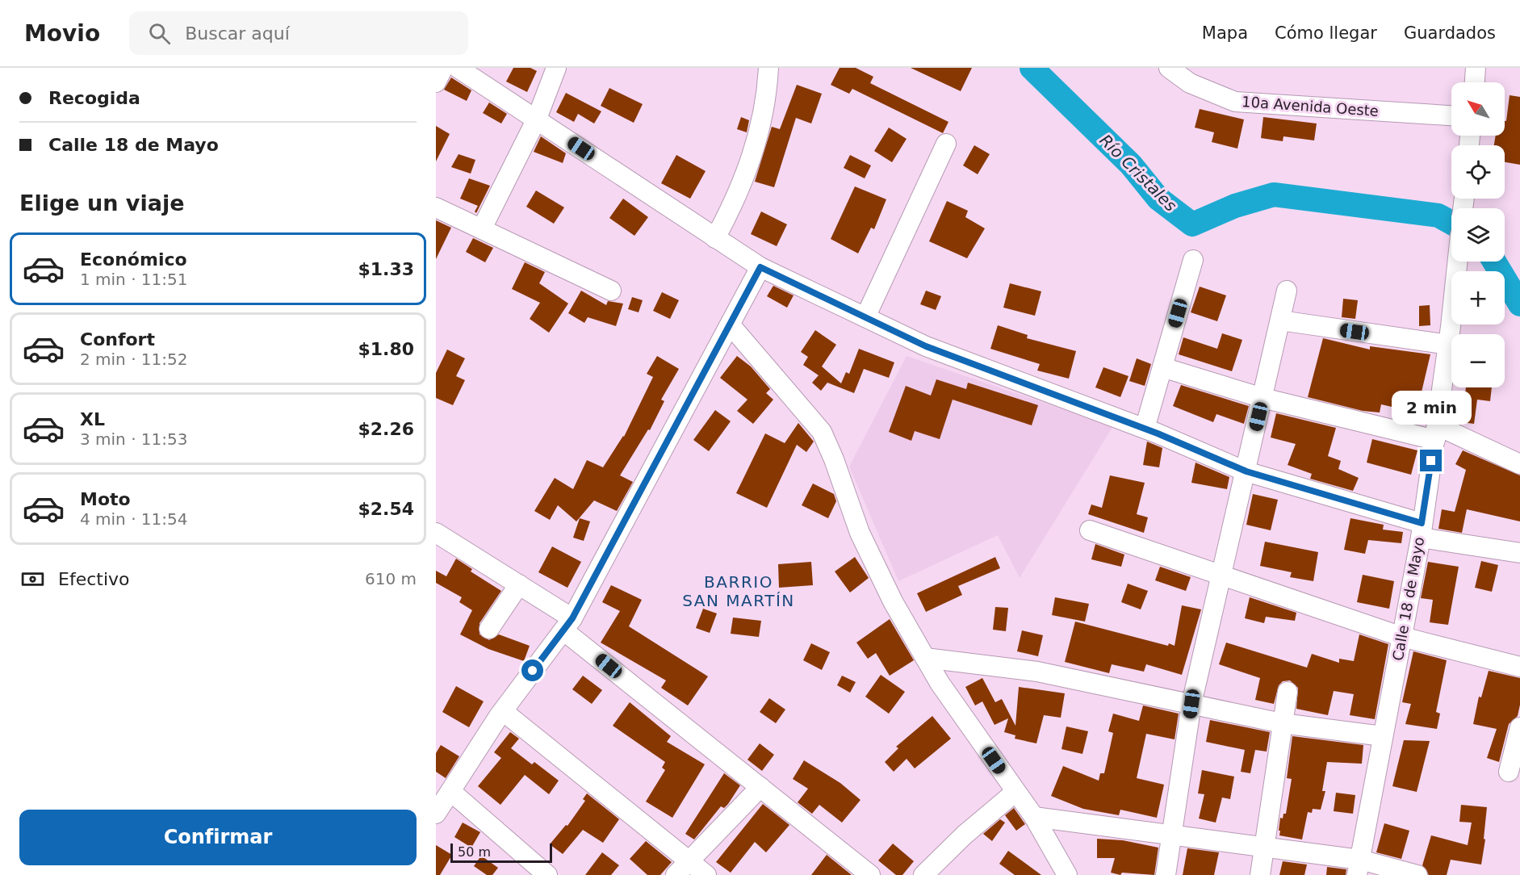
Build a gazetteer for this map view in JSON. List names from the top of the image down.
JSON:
{
  "streets": {
    "street": ["10a Avenida Oeste", "Calle 18 de Mayo"]
  },
  "districts": ["BARRIO SAN MARTÍN"],
  "water": ["Río Cristales"],
  "scale_bar": "50 m",
  "north": "top left",
  "page": {
    "header": "Movio",
    "search": "Buscar aquí",
    "nav": ["Mapa", "Cómo llegar", "Guardados"],
    "banner": ["Recogida", "Calle 18 de Mayo"],
    "map_buttons": ["+", "−"],
    "heading": "Elige un viaje",
    "list": [
      {
        "name": "Económico",
        "note": "1 min · 11:51",
        "value": "$1.33"
      },
      {
        "name": "Confort",
        "note": "2 min · 11:52",
        "value": "$1.80"
      },
      {
        "name": "XL",
        "note": "3 min · 11:53",
        "value": "$2.26"
      },
      {
        "name": "Moto",
        "note": "4 min · 11:54",
        "value": "$2.54"
      }
    ],
    "bubble": "2 min",
    "pay": ["Efectivo", "610 m"],
    "buttons": "Confirmar",
    "scale": "50 m"
  }
}
